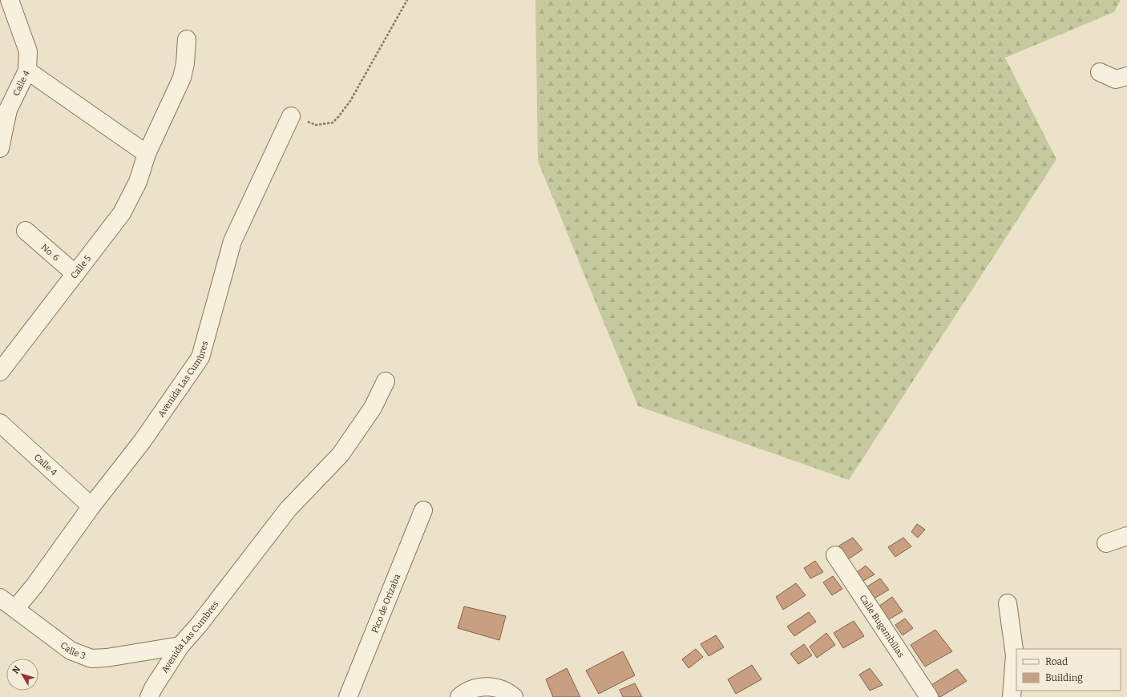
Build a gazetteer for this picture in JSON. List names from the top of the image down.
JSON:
{
  "streets": {
    "street": [
      "Calle 4",
      "No. 6",
      "Calle 5",
      "Avenida Las Cumbres",
      "Pico de Orizaba",
      "Calle Bugambilias",
      "Calle 3"
    ]
  },
  "crossings": [
    ["Calle 4", "Avenida Las Cumbres"],
    ["No. 6", "Calle 5"],
    ["Avenida Las Cumbres", "Calle 3"]
  ],
  "legend": ["Road", "Building"],
  "north": "top left"
}
